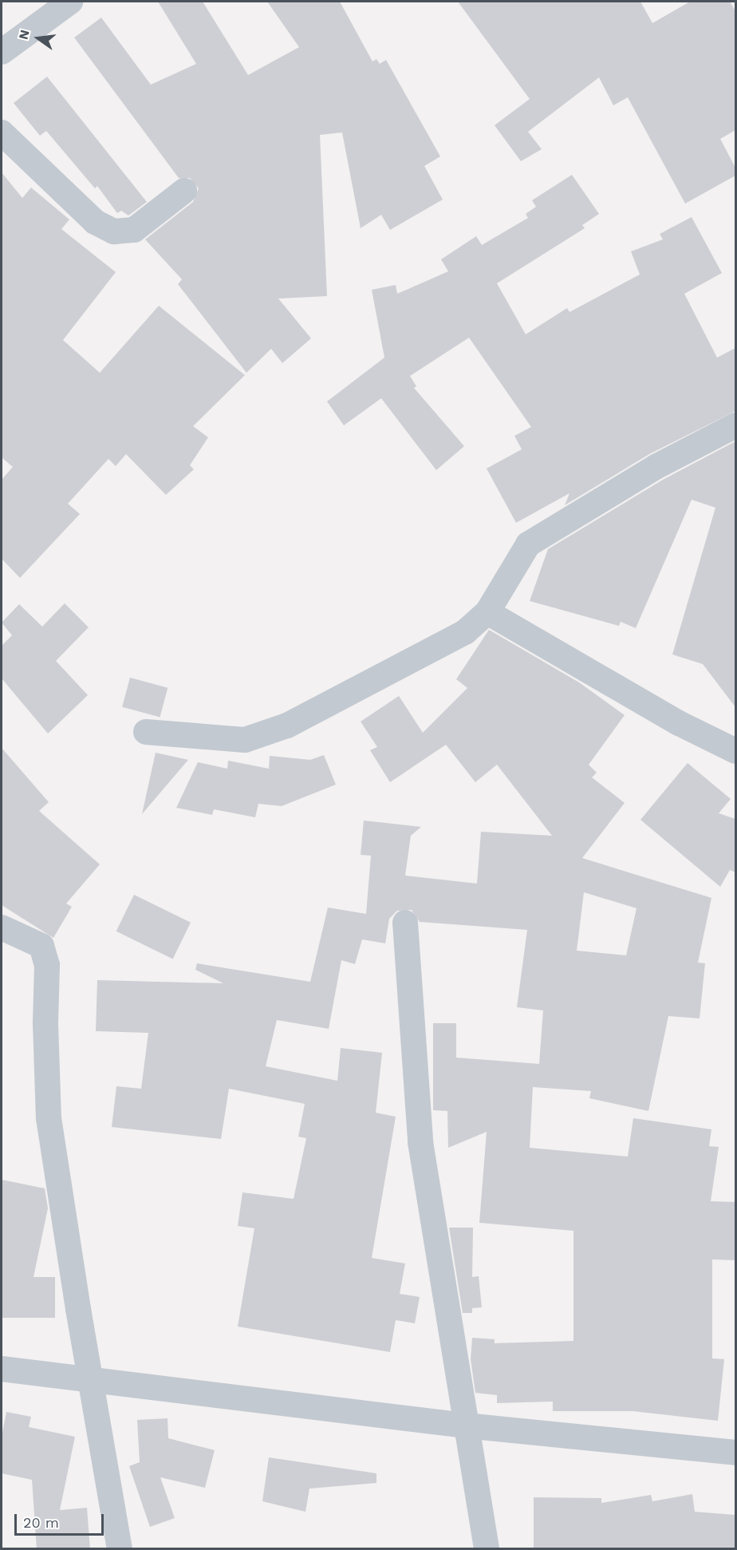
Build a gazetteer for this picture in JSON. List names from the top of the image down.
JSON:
{
  "scale_bar": "20 m",
  "north": "left"
}
